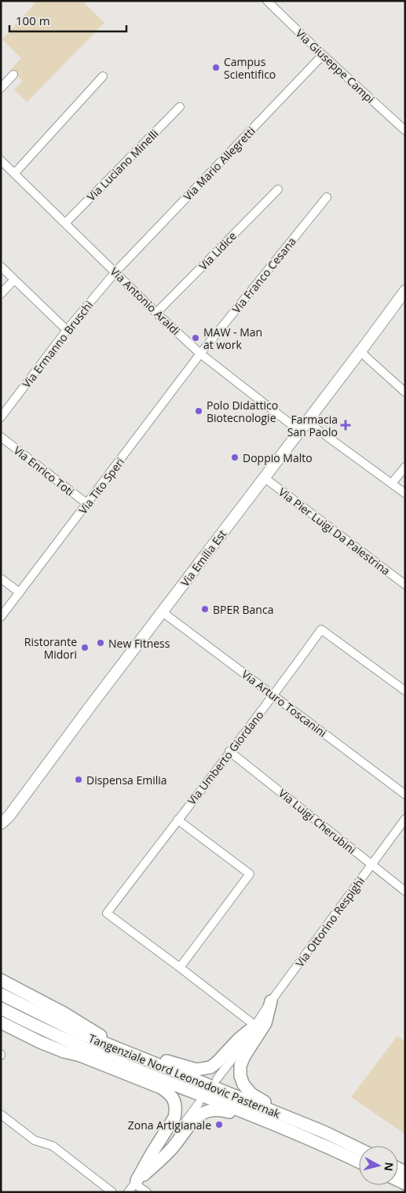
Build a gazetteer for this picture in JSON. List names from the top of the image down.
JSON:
{
  "streets": {
    "highway": ["Tangenziale Nord Leonodovic Pasternak"],
    "main road": ["Via Emilia Est"],
    "street": [
      "Via Giuseppe Campi",
      "Via Mario Allegretti",
      "Via Luciano Minelli",
      "Via Lidice",
      "Via Franco Cesana",
      "Via Antonio Araldi",
      "Via Ermanno Bruschi",
      "Via Enrico Toti",
      "Via Tito Speri",
      "Via Pier Luigi Da Palestrina",
      "Via Arturo Toscanini",
      "Via Umberto Giordano",
      "Via Luigi Cherubini",
      "Via Ottorino Respighi"
    ]
  },
  "crossings": [
    ["Via Giuseppe Campi", "Via Mario Allegretti"],
    ["Via Mario Allegretti", "Via Antonio Araldi"],
    ["Via Mario Allegretti", "Via Ermanno Bruschi"],
    ["Via Luciano Minelli", "Via Antonio Araldi"],
    ["Via Lidice", "Via Antonio Araldi"],
    ["Via Franco Cesana", "Via Antonio Araldi"],
    ["Via Franco Cesana", "Via Tito Speri"],
    ["Via Antonio Araldi", "Via Ermanno Bruschi"],
    ["Via Antonio Araldi", "Via Tito Speri"],
    ["Via Antonio Araldi", "Via Emilia Est"],
    ["Via Enrico Toti", "Via Tito Speri"],
    ["Via Pier Luigi Da Palestrina", "Via Emilia Est"],
    ["Via Emilia Est", "Via Arturo Toscanini"],
    ["Via Arturo Toscanini", "Via Umberto Giordano"],
    ["Via Umberto Giordano", "Via Luigi Cherubini"],
    ["Via Luigi Cherubini", "Via Ottorino Respighi"]
  ],
  "places": {
    "other": [
      "Campus Scientifico",
      "MAW - Man at work",
      "Polo Didattico Biotecnologie",
      "Doppio Malto",
      "BPER Banca",
      "New Fitness",
      "Ristorante Midori",
      "Dispensa Emilia",
      "Zona Artigianale"
    ],
    "health": ["Farmacia San Paolo"]
  },
  "scale_bar": "100 m",
  "north": "right"
}
